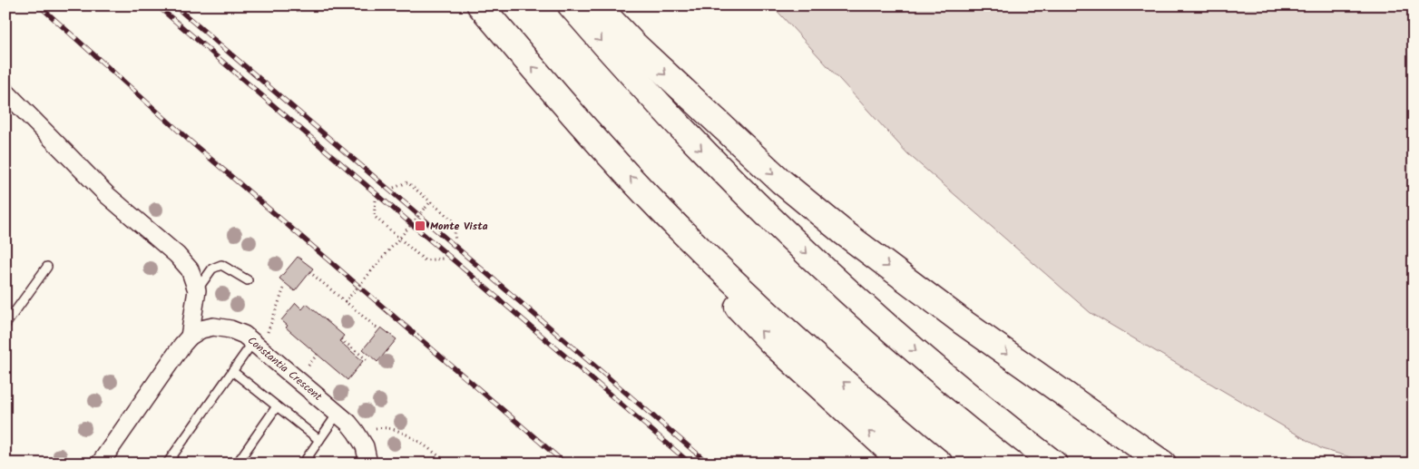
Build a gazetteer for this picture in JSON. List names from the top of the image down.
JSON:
{
  "streets": {
    "street": ["Constantia Crescent"]
  },
  "places": {
    "transit": ["Monte Vista"]
  }
}
